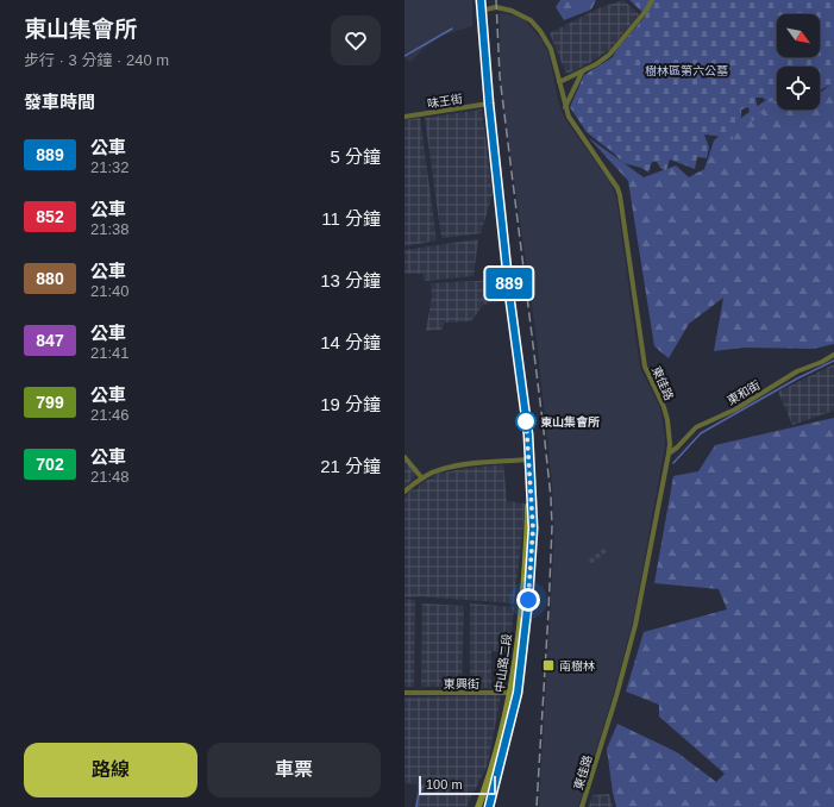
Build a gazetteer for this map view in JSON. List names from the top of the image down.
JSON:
{
  "streets": {
    "main road": ["中山路二段"],
    "street": [
      "味王街",
      "東佳路",
      "東和街",
      "東興街"
    ]
  },
  "crossings": [
    ["味王街", "中山路二段"],
    ["東佳路", "東和街"],
    ["東佳路", "中山路二段"],
    ["中山路二段", "東興街"]
  ],
  "parks": ["樹林區第六公墓"],
  "places": {
    "other": ["東山集會所"],
    "transit": ["南樹林"]
  },
  "lines": ["bus line 889"],
  "scale_bar": "100 m",
  "north": "bottom right",
  "page": {
    "heading": [
      ["東山集會所", "步行 · 3 分鐘 · 240 m"],
      "發車時間"
    ],
    "on_map": "889",
    "list": [
      {
        "mark": "889",
        "name": "公車",
        "note": "21:32",
        "value": "5 分鐘"
      },
      {
        "mark": "852",
        "name": "公車",
        "note": "21:38",
        "value": "11 分鐘"
      },
      {
        "mark": "880",
        "name": "公車",
        "note": "21:40",
        "value": "13 分鐘"
      },
      {
        "mark": "847",
        "name": "公車",
        "note": "21:41",
        "value": "14 分鐘"
      },
      {
        "mark": "799",
        "name": "公車",
        "note": "21:46",
        "value": "19 分鐘"
      },
      {
        "mark": "702",
        "name": "公車",
        "note": "21:48",
        "value": "21 分鐘"
      }
    ],
    "buttons": ["路線", "車票"],
    "scale": "100 m"
  }
}
